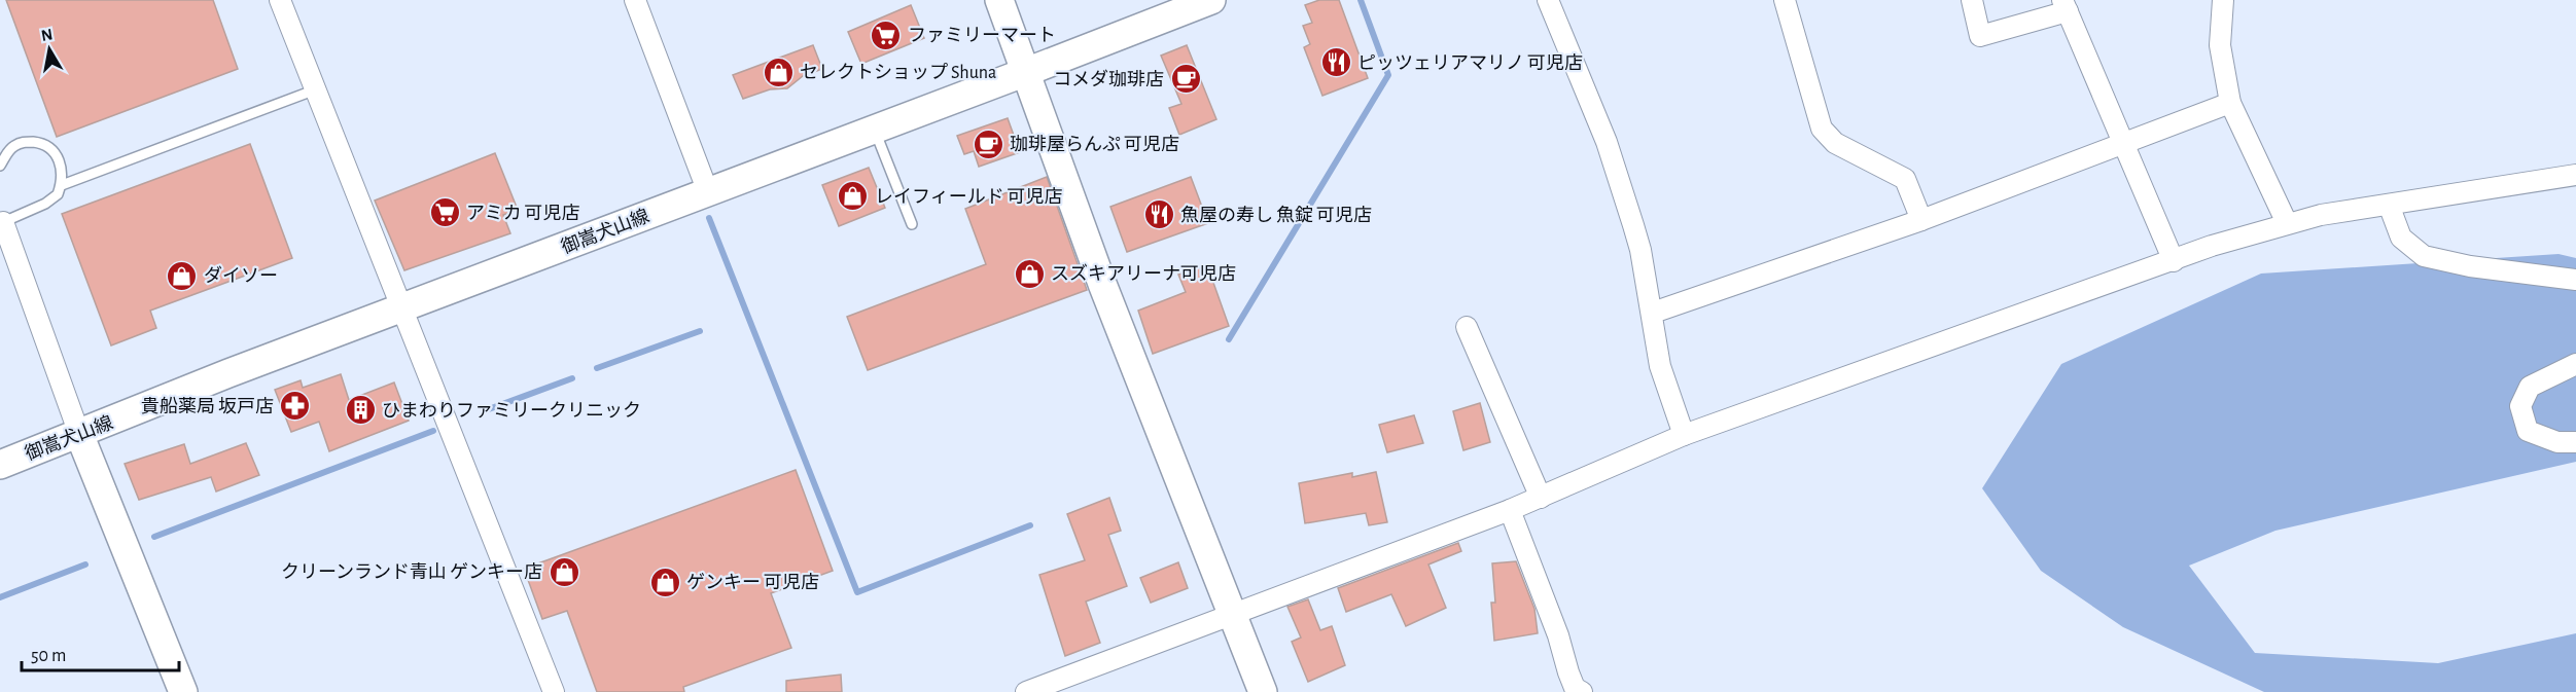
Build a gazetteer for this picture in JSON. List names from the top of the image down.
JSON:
{
  "streets": {
    "main road": ["御嵩犬山線"]
  },
  "places": {
    "supermarket": ["ファミリーマート", "アミカ 可児店"],
    "restaurant": ["ピッツェリアマリノ 可児店", "魚屋の寿し 魚錠 可児店"],
    "shop": [
      "セレクトショップ Shuna",
      "レイフィールド 可児店",
      "スズキアリーナ可児店",
      "ダイソー",
      "クリーンランド青山 ゲンキー店",
      "ゲンキー 可児店"
    ],
    "cafe": ["コメダ珈琲店", "珈琲屋らんぷ 可児店"],
    "pharmacy": ["貴船薬局 坂戸店"],
    "building": ["ひまわりファミリークリニック"]
  },
  "scale_bar": "50 m",
  "north": "top"
}
